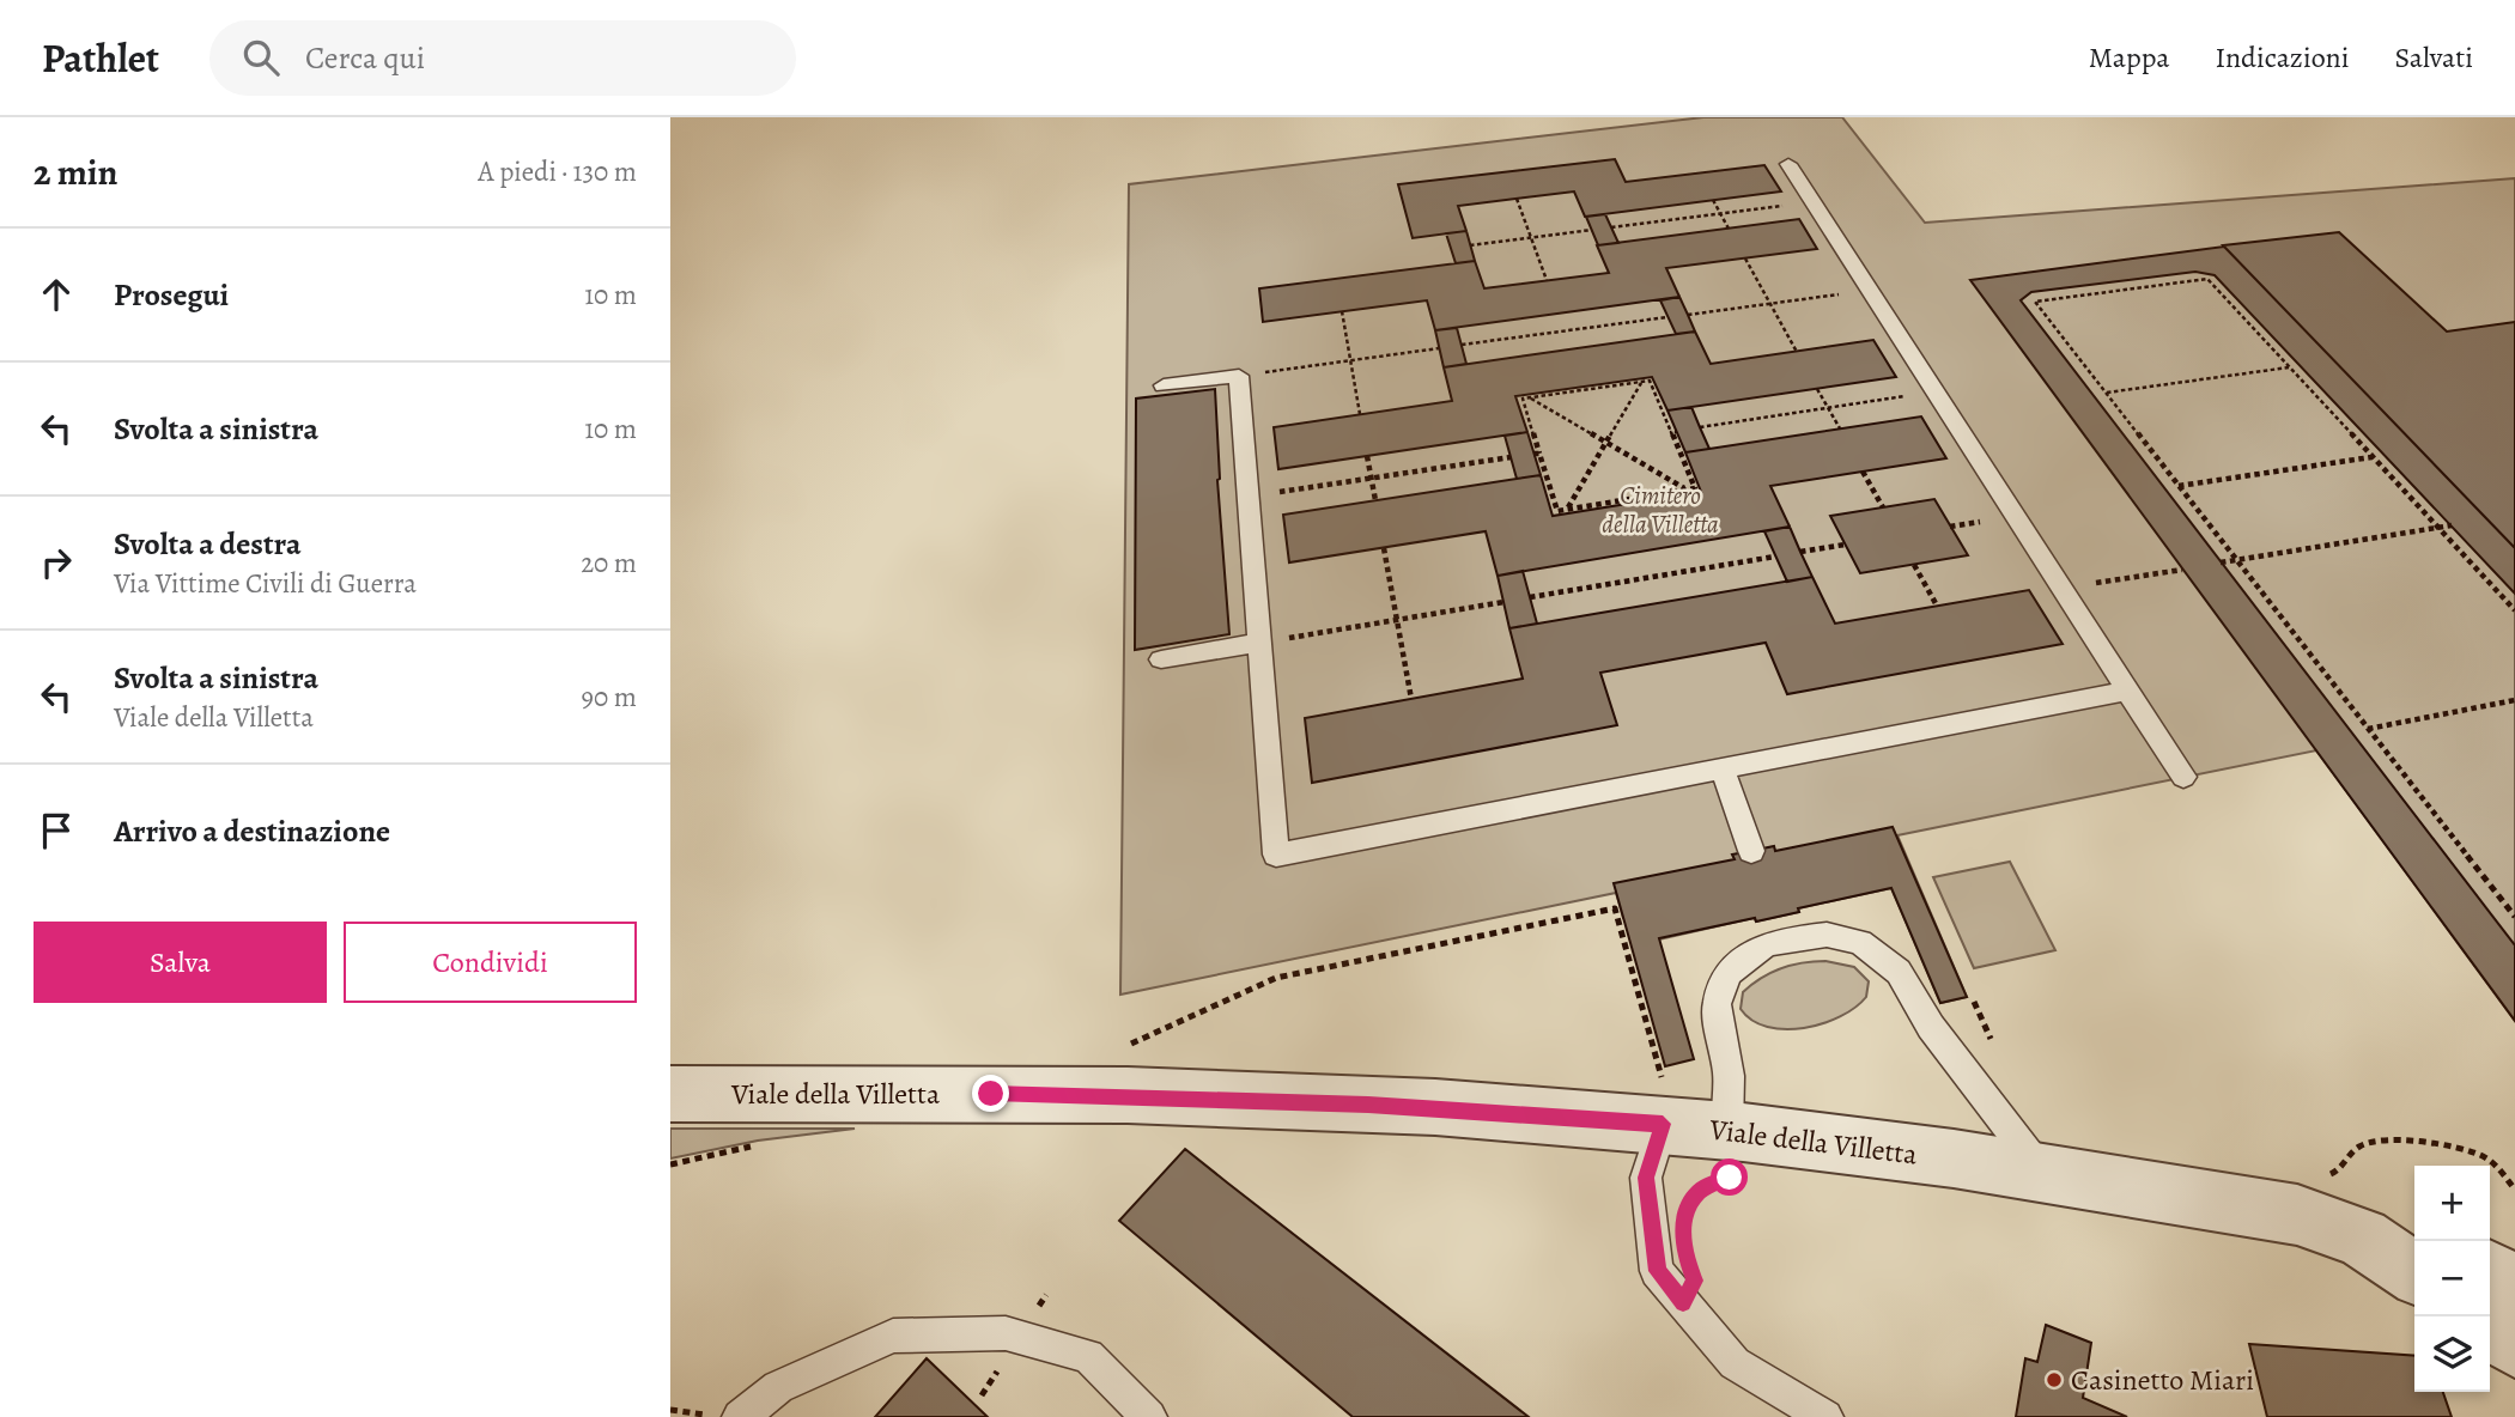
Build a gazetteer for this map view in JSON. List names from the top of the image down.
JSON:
{
  "streets": {
    "street": ["Viale della Villetta"]
  },
  "parks": ["Cimitero della Villetta"],
  "places": ["Casinetto Miari"],
  "page": {
    "header": "Pathlet",
    "search": "Cerca qui",
    "nav": ["Mappa", "Indicazioni", "Salvati"],
    "heading": ["2 min", "A piedi · 130 m"],
    "list": [
      ["Prosegui", "10 m"],
      ["Svolta a sinistra", "10 m"],
      ["Svolta a destra", "Via Vittime Civili di Guerra", "20 m"],
      ["Svolta a sinistra", "Viale della Villetta", "90 m"],
      "Arrivo a destinazione"
    ],
    "buttons": ["Salva", "Condividi"],
    "map_buttons": ["+", "−"]
  }
}
